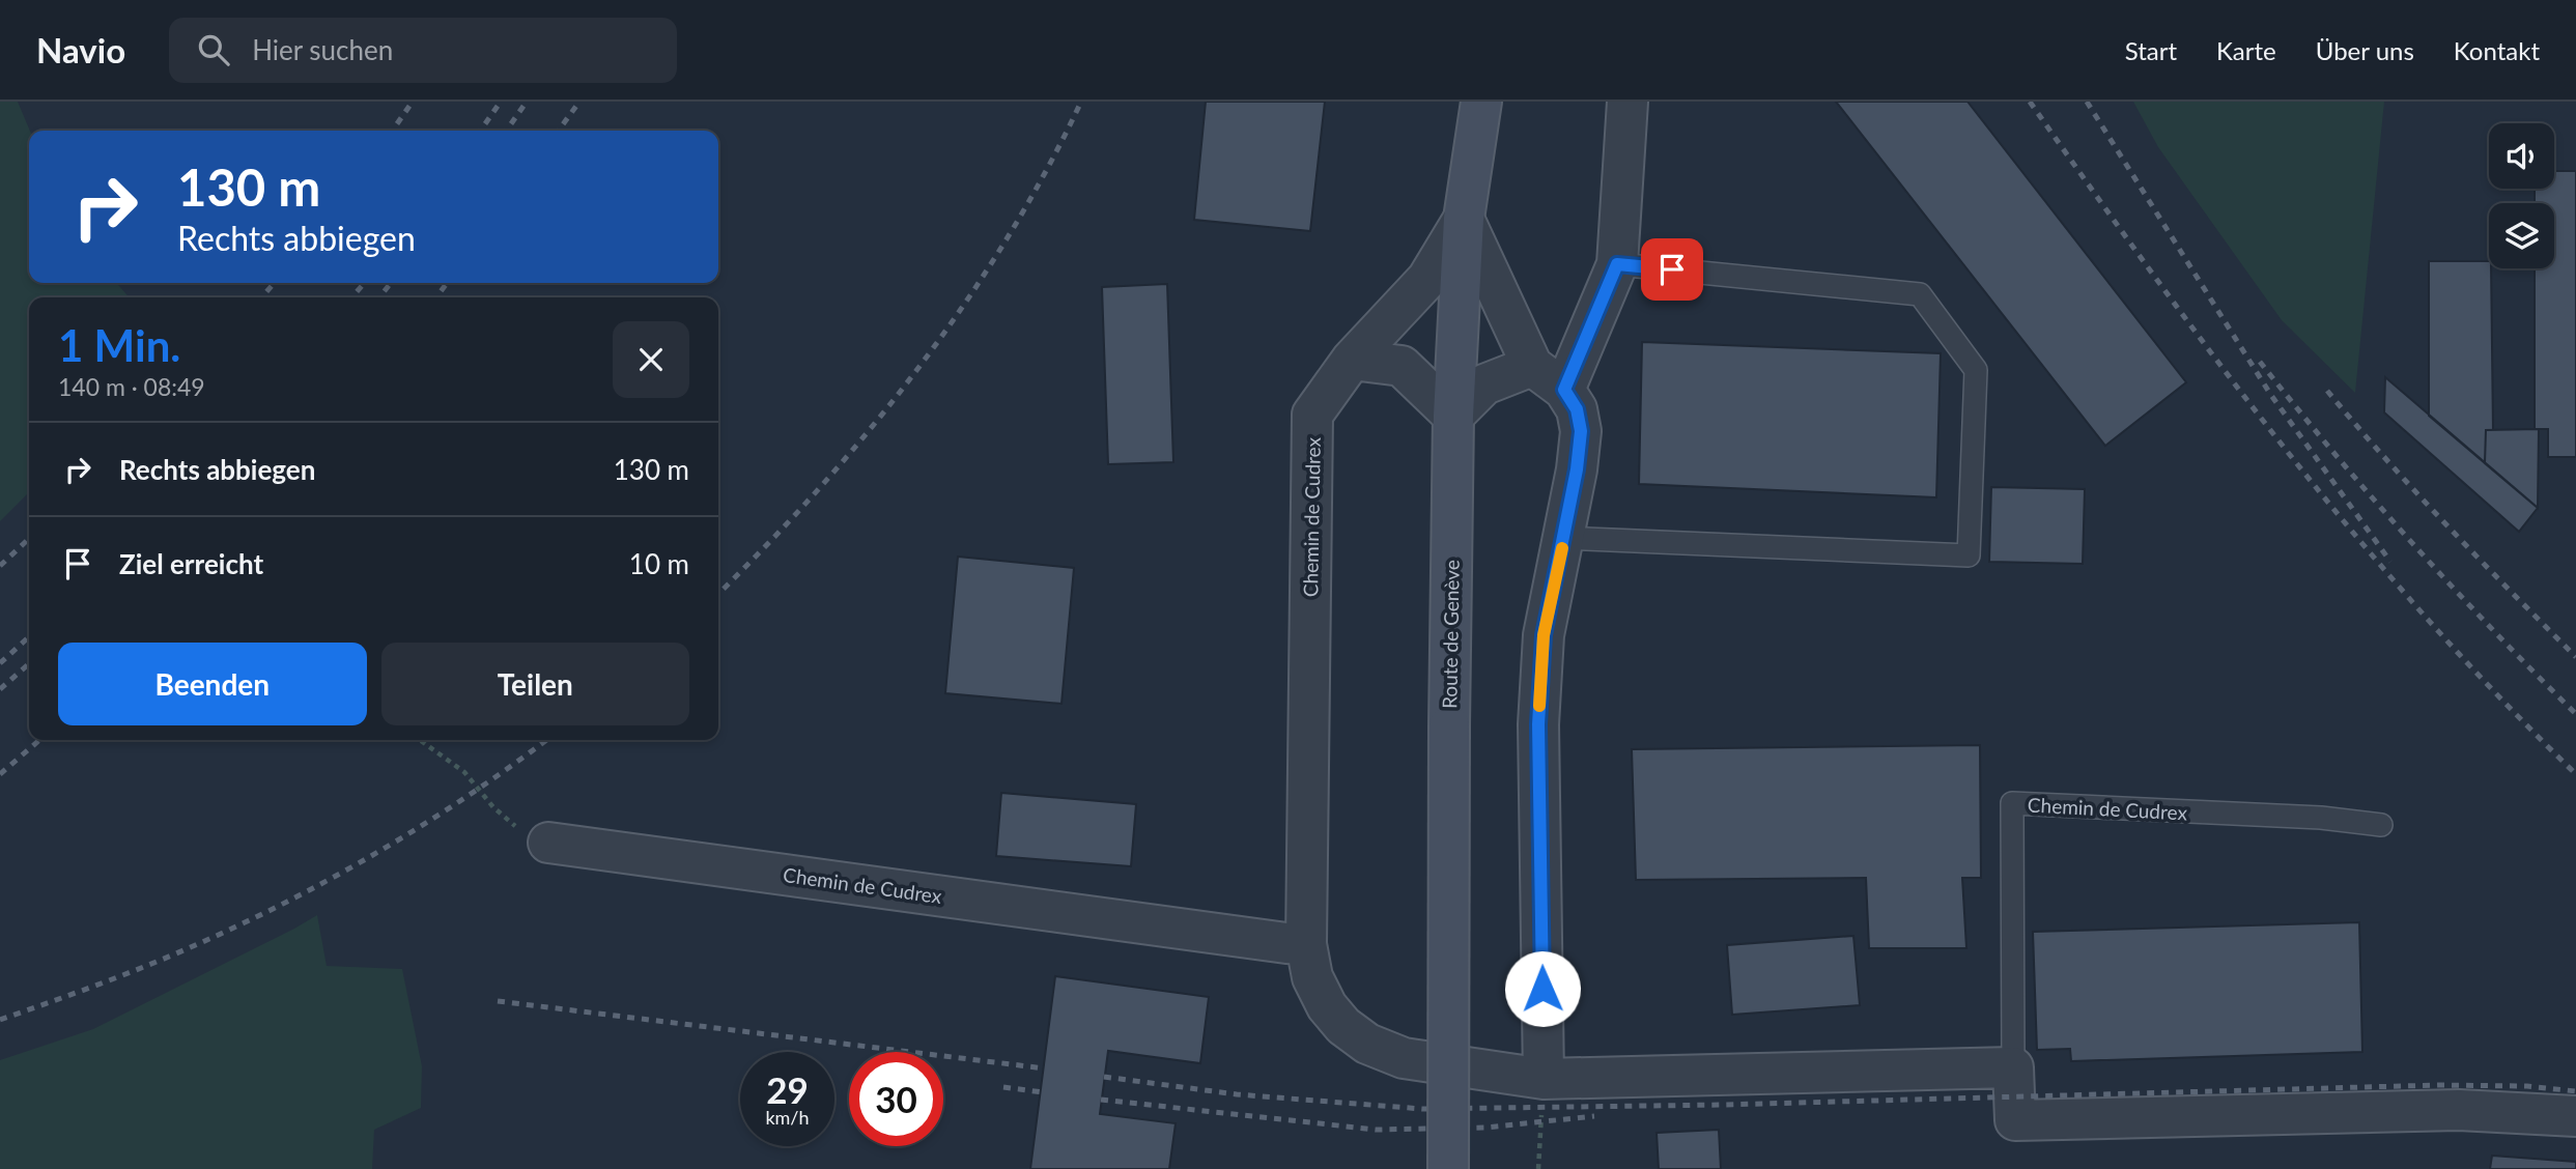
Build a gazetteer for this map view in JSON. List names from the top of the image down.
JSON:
{
  "streets": {
    "main road": ["Route de Genève"],
    "street": ["Chemin de Cudrex"]
  },
  "crossings": [
    ["Chemin de Cudrex", "Route de Genève"]
  ],
  "page": {
    "header": "Navio",
    "search": "Hier suchen",
    "nav": [
      "Start",
      "Karte",
      "Über uns",
      "Kontakt"
    ],
    "turn": ["130 m", "Rechts abbiegen"],
    "heading": ["1 Min.", "140 m · 08:49"],
    "list": [
      {
        "name": "Rechts abbiegen",
        "value": "130 m"
      },
      {
        "name": "Ziel erreicht",
        "value": "10 m"
      }
    ],
    "buttons": ["Beenden", "Teilen"],
    "speed": "29 km/h",
    "limit": "30"
  }
}
